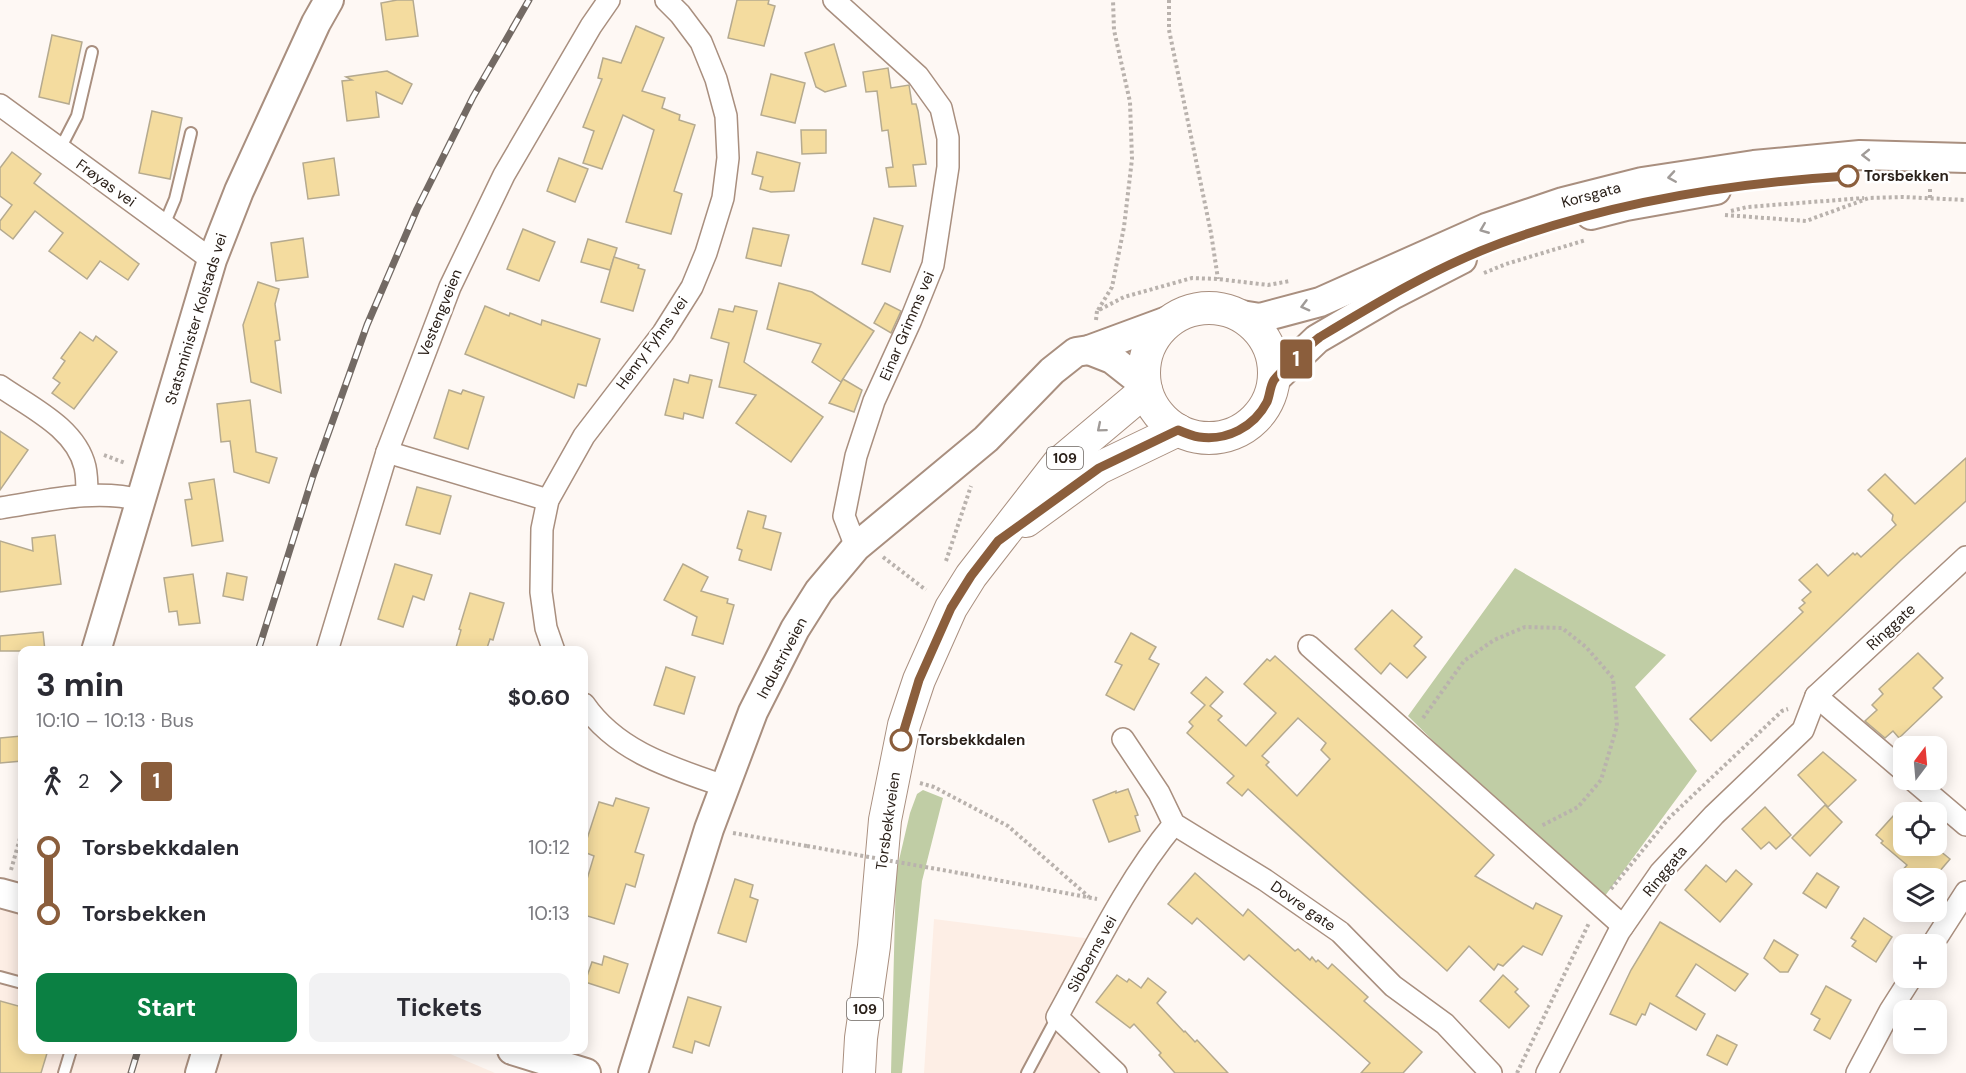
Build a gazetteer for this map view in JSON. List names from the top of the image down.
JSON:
{
  "streets": {
    "main road": ["109", "Torsbekkveien"],
    "street": [
      "Frøyas vei",
      "Korsgata",
      "Vestengveien",
      "Statsminister Kolstads vei",
      "Einar Grimms vei",
      "Henry Fyhns vei",
      "Ringgate",
      "Industriveien",
      "Ringgata",
      "Dovre gate",
      "Sibberns vei"
    ]
  },
  "crossings": [
    ["Frøyas vei", "Statsminister Kolstads vei"],
    ["Korsgata", "Industriveien"],
    ["Korsgata", "Torsbekkveien"],
    ["Einar Grimms vei", "Industriveien"],
    ["Ringgate", "Ringgata"],
    ["Industriveien", "Torsbekkveien"],
    ["Dovre gate", "Sibberns vei"]
  ],
  "places": ["Torsbekken", "Torsbekkdalen"],
  "lines": ["bus line 1"],
  "north": "top",
  "page": {
    "on_map": "1",
    "heading": ["3 min", "10:10 – 10:13 · Bus", "$0.60"],
    "map_buttons": ["+", "−"],
    "legs": ["2", "1"],
    "list": [
      {
        "name": "Torsbekkdalen",
        "value": "10:12"
      },
      {
        "name": "Torsbekken",
        "value": "10:13"
      }
    ],
    "buttons": ["Start", "Tickets"]
  }
}
